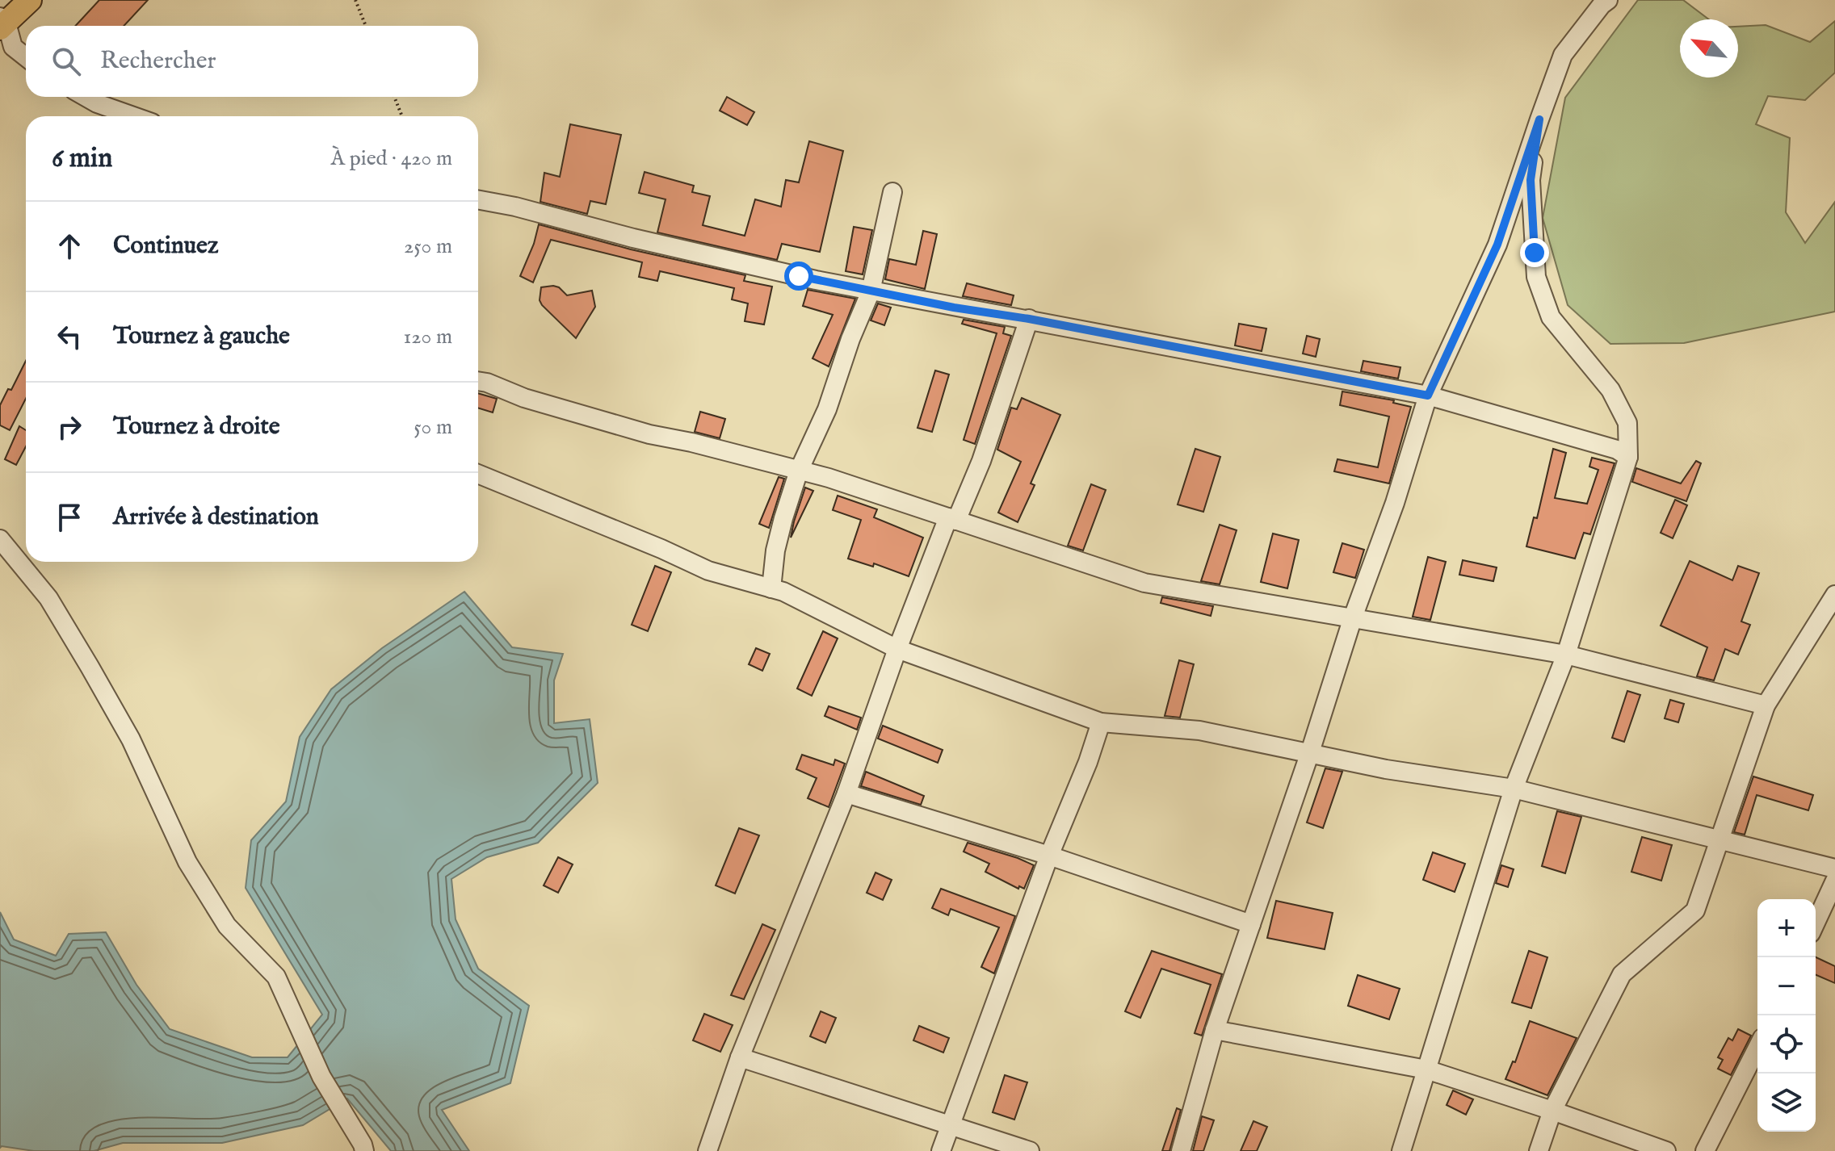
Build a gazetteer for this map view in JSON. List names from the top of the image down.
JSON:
{
  "north": "top left",
  "page": {
    "search": "Rechercher",
    "heading": ["6 min", "À pied · 420 m"],
    "list": [
      ["Continuez", "250 m"],
      ["Tournez à gauche", "120 m"],
      ["Tournez à droite", "50 m"],
      "Arrivée à destination"
    ],
    "map_buttons": ["+", "−"]
  }
}
